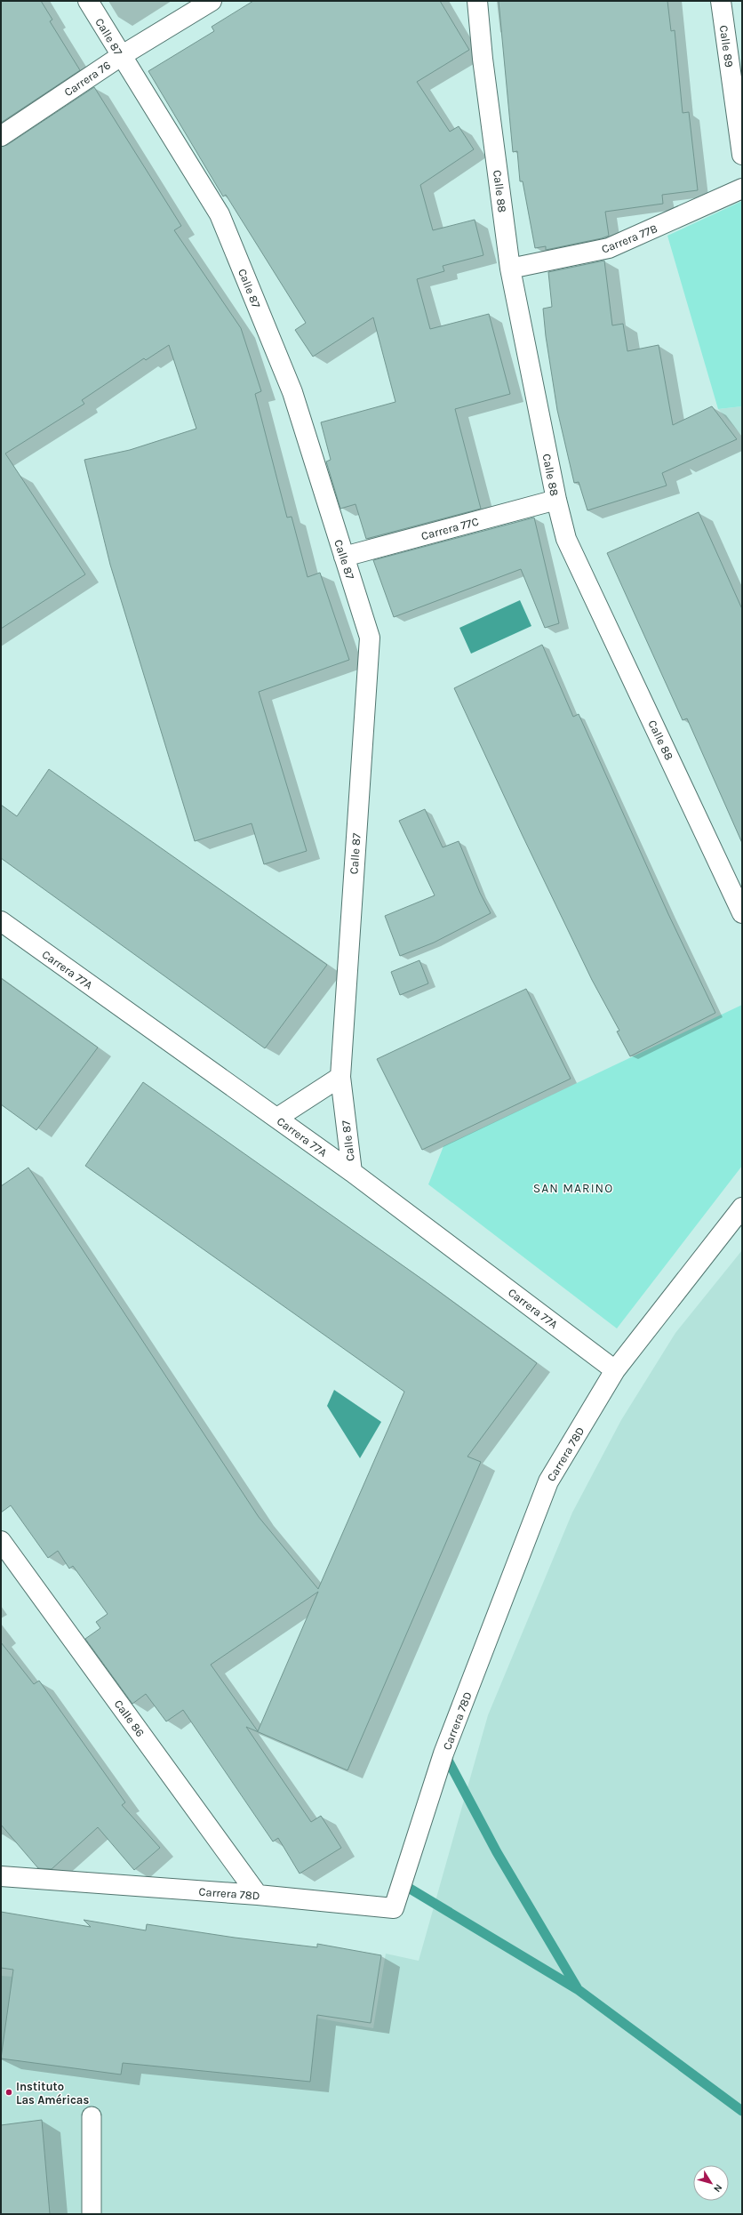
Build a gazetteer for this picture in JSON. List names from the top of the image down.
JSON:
{
  "streets": {
    "street": [
      "Calle 87",
      "Calle 89",
      "Carrera 76",
      "Calle 88",
      "Carrera 77B",
      "Carrera 77C",
      "Carrera 77A",
      "Carrera 78D",
      "Calle 86"
    ]
  },
  "crossings": [
    ["Calle 87", "Carrera 76"],
    ["Calle 87", "Carrera 77C"],
    ["Calle 87", "Carrera 77A"],
    ["Calle 88", "Carrera 77B"],
    ["Calle 88", "Carrera 77C"],
    ["Carrera 77A", "Carrera 78D"],
    ["Carrera 78D", "Calle 86"]
  ],
  "districts": ["SAN MARINO"],
  "places": ["Instituto Las Américas"],
  "north": "bottom right"
}
